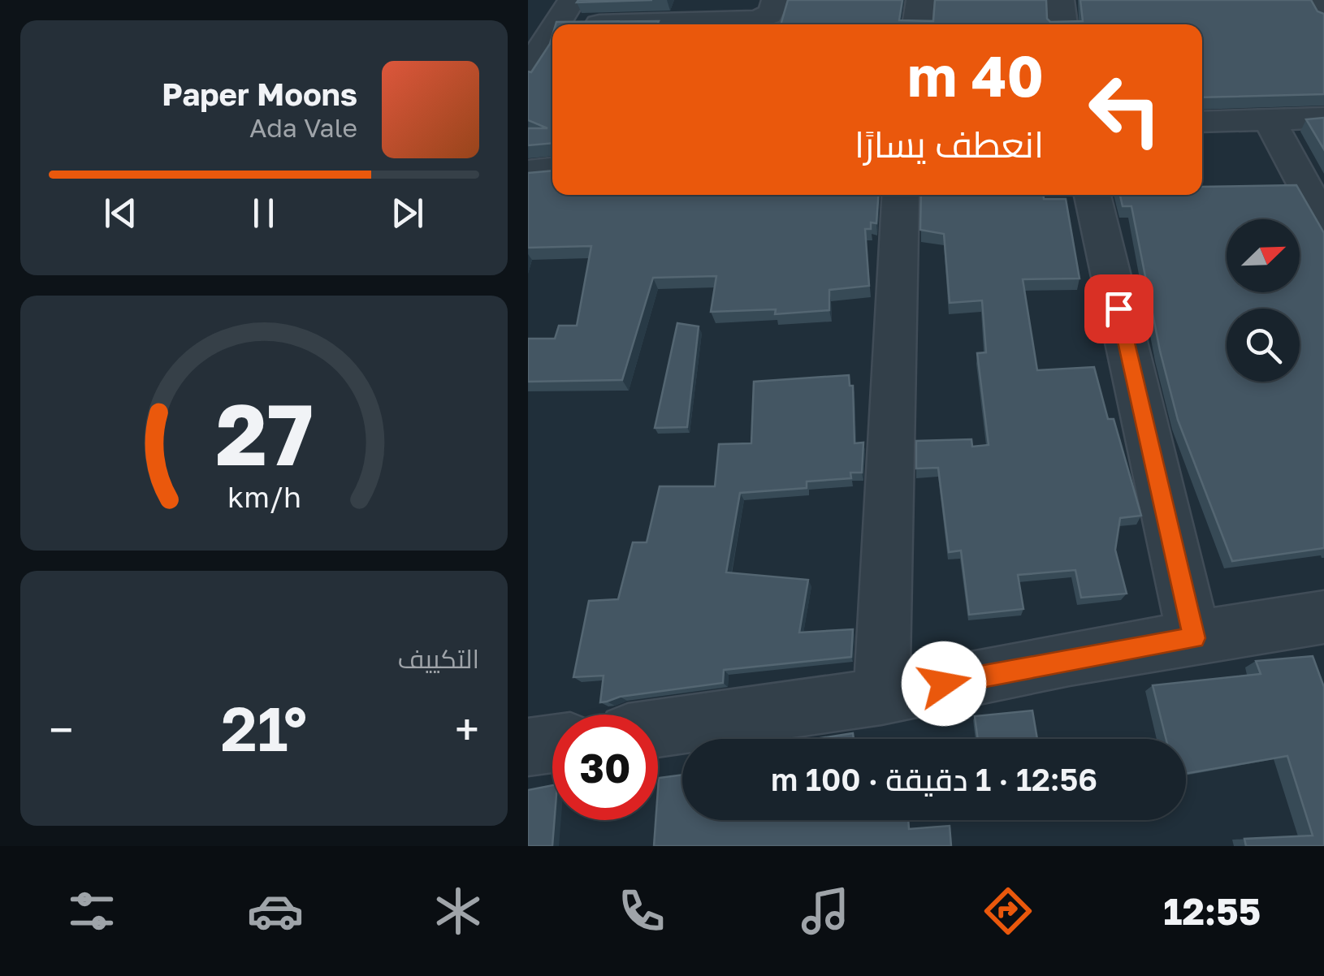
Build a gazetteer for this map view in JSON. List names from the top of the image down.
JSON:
{
  "north": "top right",
  "page": {
    "turn": ["40 m", "انعطف يسارًا"],
    "song": ["Paper Moons", "Ada Vale"],
    "tile": "التكييف",
    "heat": ["−", "21°", "+"],
    "limit": "30",
    "trip": "12:56 · 1 دقيقة · 100 m",
    "tabs": "12:55",
    "gauge": ["27", "km/h"]
  }
}
